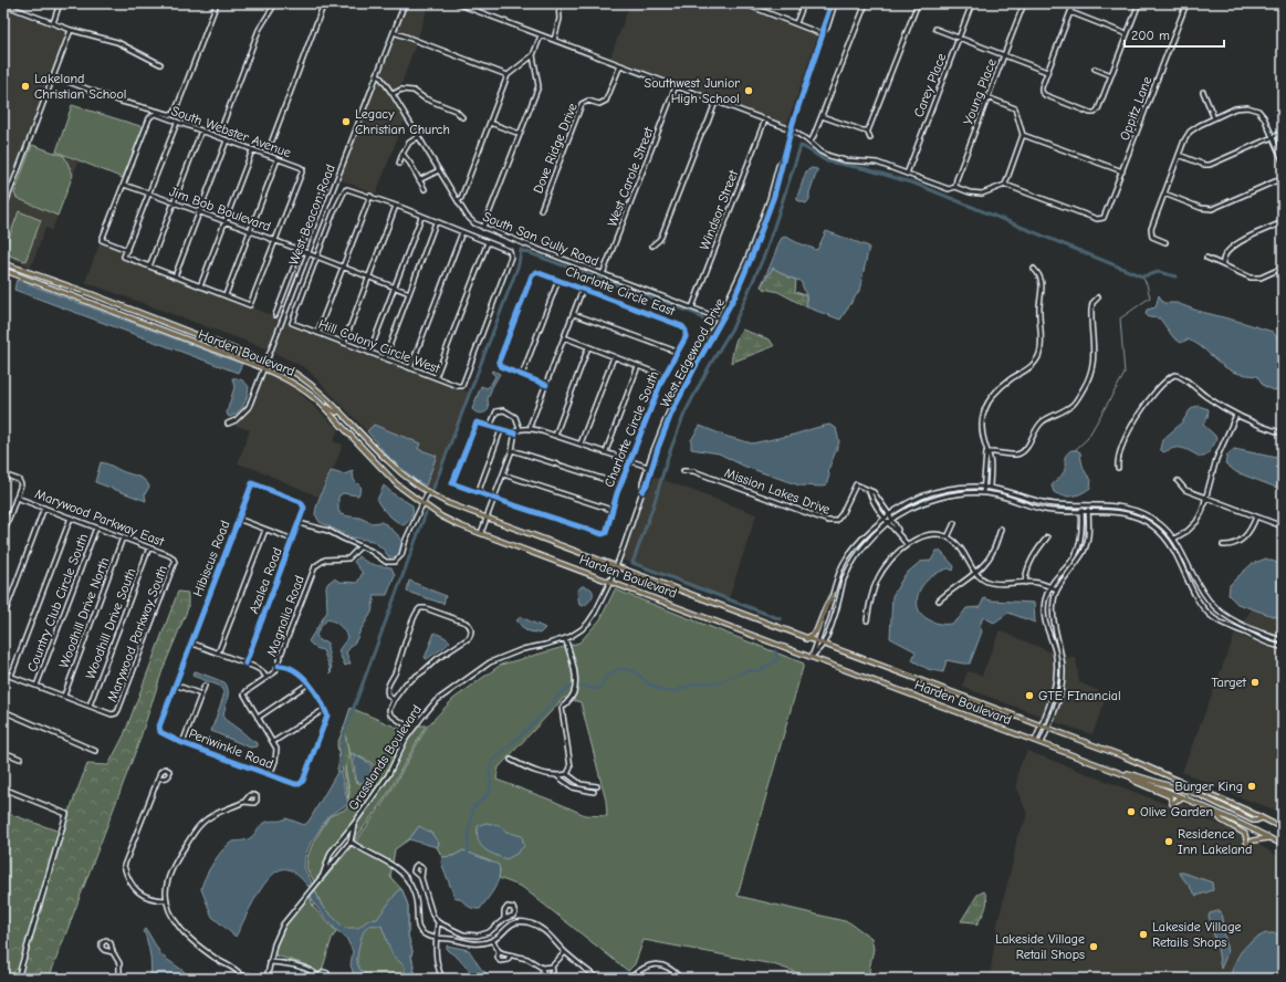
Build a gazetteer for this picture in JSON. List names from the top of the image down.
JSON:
{
  "streets": {
    "main road": ["Harden Boulevard"],
    "street": [
      "Carey Place",
      "Young Place",
      "Oppitz Lane",
      "South Webster Avenue",
      "Dove Ridge Drive",
      "West Carole Street",
      "Jim Bob Boulevard",
      "Windsor Street",
      "West Beacon Road",
      "South San Gully Road",
      "Charlotte Circle East",
      "Hill Colony Circle West",
      "West Edgewood Drive",
      "Charlotte Circle South",
      "Mission Lakes Drive",
      "Marywood Parkway East",
      "Hibiscus Road",
      "Azalea Road",
      "Country Club Circle South",
      "Woodhill Drive North",
      "Magnolia Road",
      "Woodhill Drive South",
      "Marywood Parkway South",
      "Periwinkle Road",
      "Grasslands Boulevard"
    ]
  },
  "crossings": [
    ["South Webster Avenue", "Jim Bob Boulevard"],
    ["West Carole Street", "South San Gully Road"],
    ["Jim Bob Boulevard", "West Beacon Road"],
    ["Jim Bob Boulevard", "Hill Colony Circle West"],
    ["Windsor Street", "South San Gully Road"],
    ["West Beacon Road", "South San Gully Road"],
    ["West Beacon Road", "Harden Boulevard"],
    ["South San Gully Road", "West Edgewood Drive"],
    ["Charlotte Circle East", "Charlotte Circle South"],
    ["Harden Boulevard", "West Edgewood Drive"],
    ["Harden Boulevard", "Grasslands Boulevard"],
    ["West Edgewood Drive", "Grasslands Boulevard"],
    ["Marywood Parkway East", "Country Club Circle South"],
    ["Marywood Parkway East", "Woodhill Drive North"],
    ["Marywood Parkway East", "Woodhill Drive South"],
    ["Marywood Parkway East", "Marywood Parkway South"],
    ["Hibiscus Road", "Azalea Road"],
    ["Magnolia Road", "Periwinkle Road"],
    ["Woodhill Drive South", "Marywood Parkway South"]
  ],
  "places": [
    "Lakeland Christian School",
    "Southwest Junior High School",
    "Legacy Christian Church",
    "Target",
    "GTE FInancial",
    "Burger King",
    "Olive Garden",
    "Residence Inn Lakeland",
    "Lakeside Village Retails Shops",
    "Lakeside Village Retail Shops"
  ],
  "scale_bar": "200 m"
}
